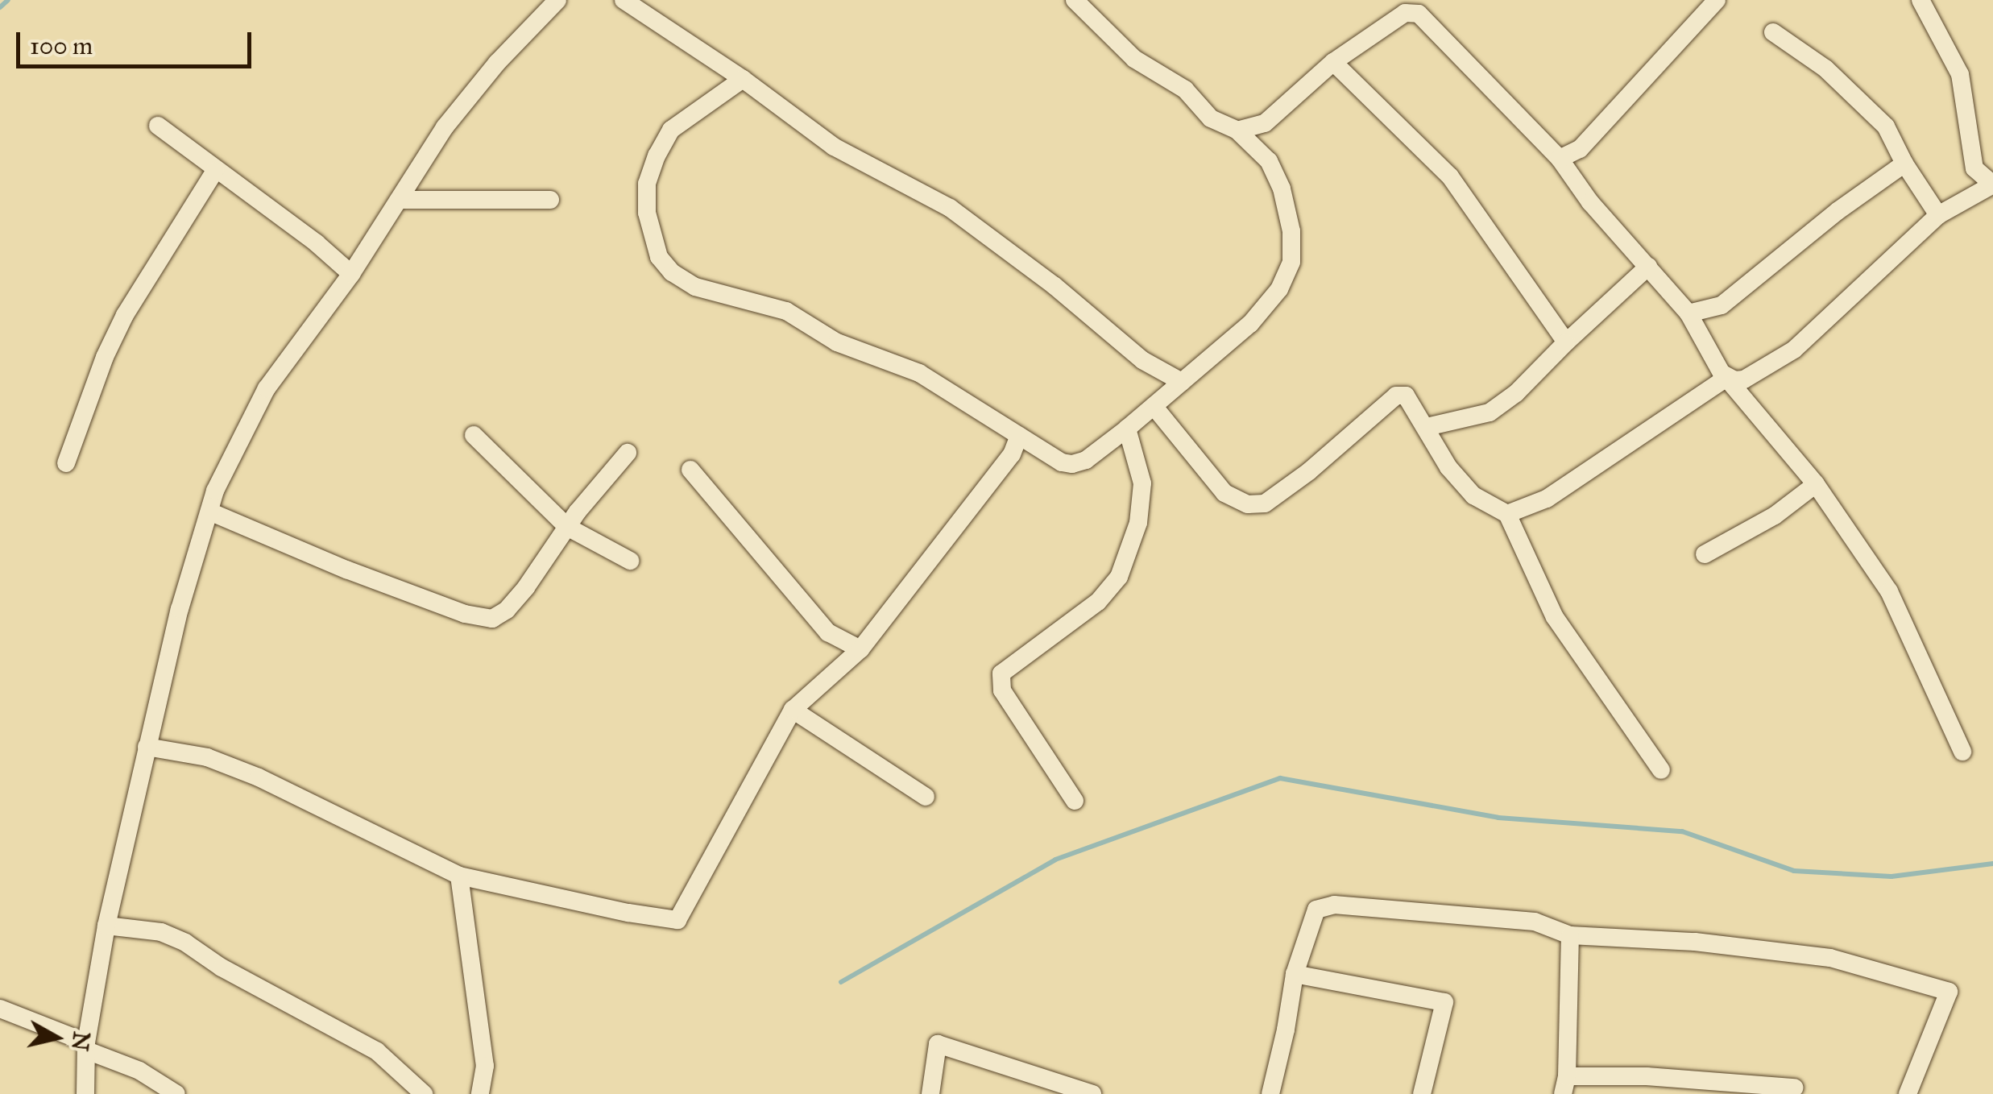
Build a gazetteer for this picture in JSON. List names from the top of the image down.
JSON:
{
  "scale_bar": "100 m",
  "north": "right"
}
